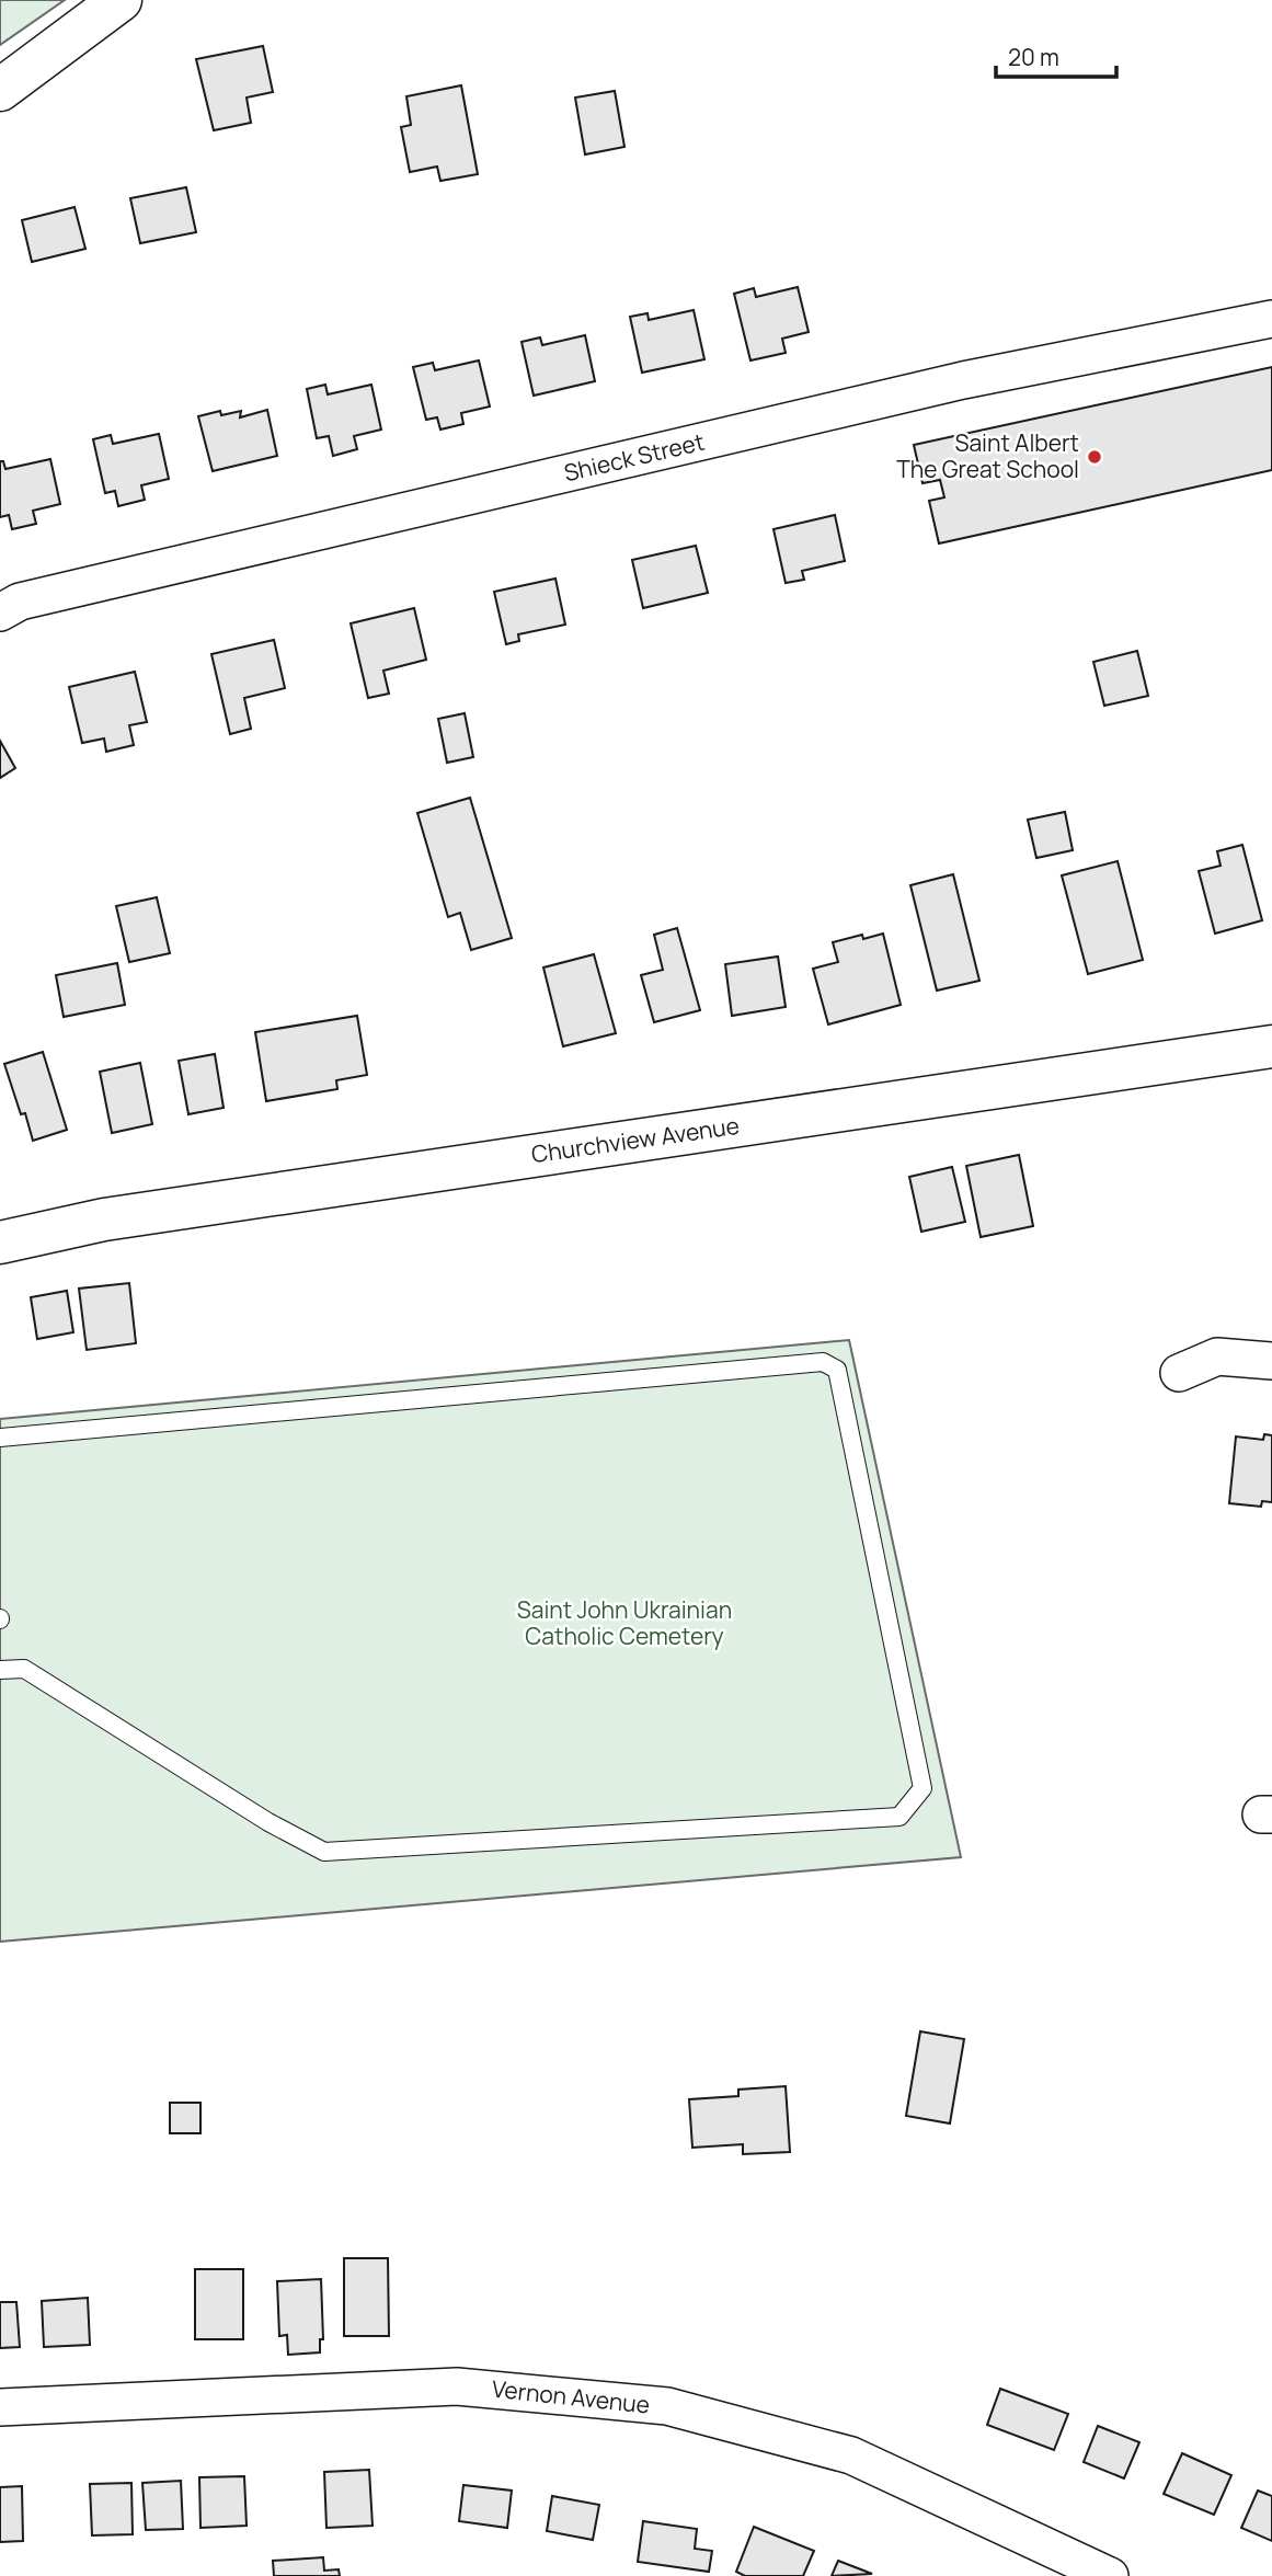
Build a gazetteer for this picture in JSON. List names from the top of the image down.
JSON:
{
  "streets": {
    "street": ["Shieck Street", "Churchview Avenue", "Vernon Avenue"]
  },
  "parks": ["Saint John Ukrainian Catholic Cemetery"],
  "places": ["Saint Albert The Great School"],
  "scale_bar": "20 m"
}
